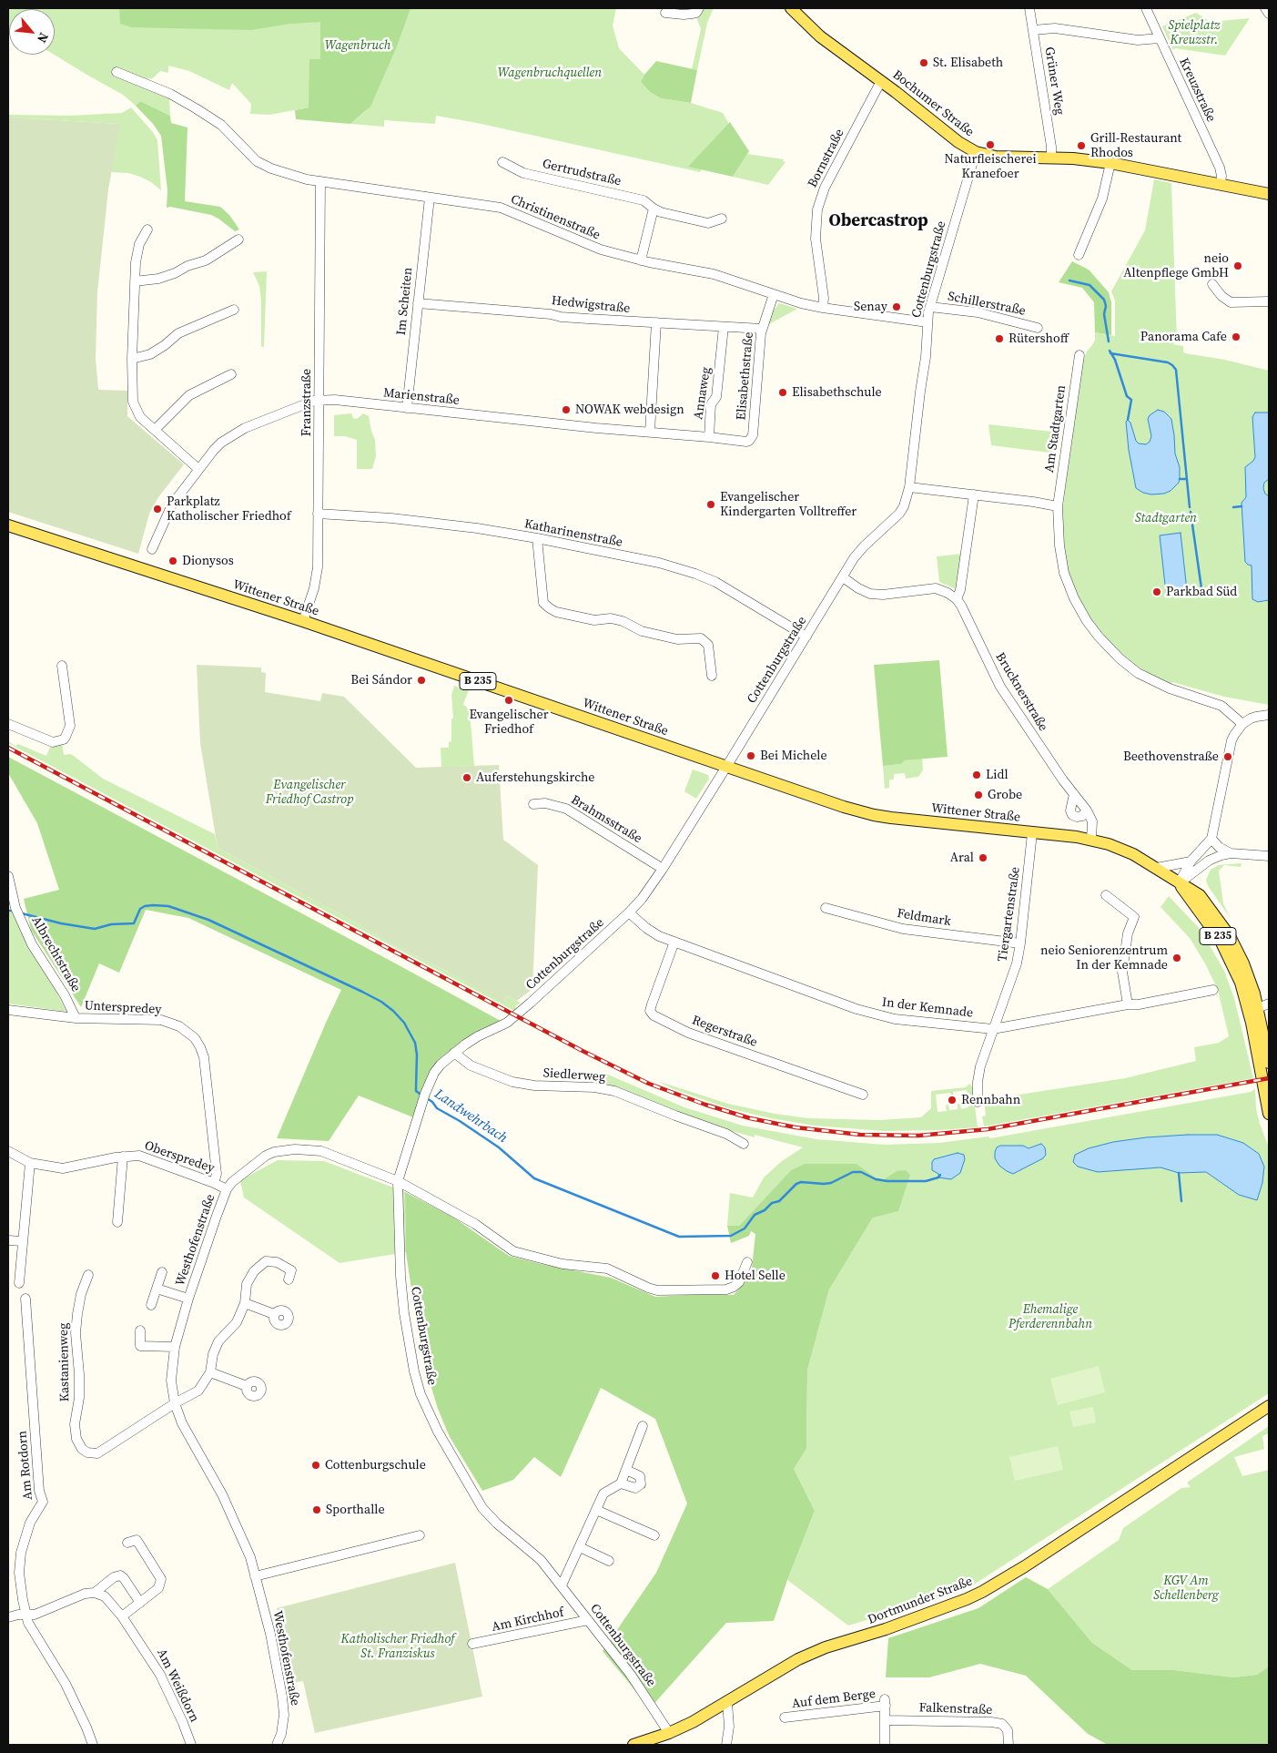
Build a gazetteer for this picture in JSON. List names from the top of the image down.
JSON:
{
  "streets": {
    "main road": [
      "Bochumer Straße",
      "Wittener Straße",
      "B 235",
      "Dortmunder Straße"
    ],
    "street": [
      "Grüner Weg",
      "Kreuzstraße",
      "Bornstraße",
      "Gertrudstraße",
      "Christinenstraße",
      "Cottenburgstraße",
      "Im Scheiten",
      "Schillerstraße",
      "Hedwigstraße",
      "Elisabethstraße",
      "Annaweg",
      "Marienstraße",
      "Franzstraße",
      "Am Stadtgarten",
      "Katharinenstraße",
      "Brucknerstraße",
      "Brahmsstraße",
      "Tiergartenstraße",
      "Feldmark",
      "Albrechtstraße",
      "Unterspredey",
      "In der Kemnade",
      "Regerstraße",
      "Siedlerweg",
      "Oberspredey",
      "Westhofenstraße",
      "Kastanienweg",
      "Am Rotdorn",
      "Am Kirchhof",
      "Am Weißdorn",
      "Auf dem Berge",
      "Falkenstraße"
    ]
  },
  "crossings": [
    ["Grüner Weg", "Bochumer Straße"],
    ["Kreuzstraße", "Bochumer Straße"],
    ["Bochumer Straße", "Bornstraße"],
    ["Bochumer Straße", "Cottenburgstraße"],
    ["Bornstraße", "Christinenstraße"],
    ["Christinenstraße", "Cottenburgstraße"],
    ["Christinenstraße", "Im Scheiten"],
    ["Christinenstraße", "Elisabethstraße"],
    ["Christinenstraße", "Franzstraße"],
    ["Cottenburgstraße", "Schillerstraße"],
    ["Cottenburgstraße", "Katharinenstraße"],
    ["Cottenburgstraße", "Wittener Straße"],
    ["Cottenburgstraße", "Brahmsstraße"],
    ["Cottenburgstraße", "In der Kemnade"],
    ["Cottenburgstraße", "Siedlerweg"],
    ["Cottenburgstraße", "Westhofenstraße"],
    ["Cottenburgstraße", "Dortmunder Straße"],
    ["Cottenburgstraße", "Am Kirchhof"],
    ["Im Scheiten", "Hedwigstraße"],
    ["Im Scheiten", "Marienstraße"],
    ["Hedwigstraße", "Elisabethstraße"],
    ["Hedwigstraße", "Annaweg"],
    ["Elisabethstraße", "Marienstraße"],
    ["Annaweg", "Marienstraße"],
    ["Marienstraße", "Franzstraße"],
    ["Franzstraße", "Katharinenstraße"],
    ["Franzstraße", "Wittener Straße"],
    ["Wittener Straße", "B 235"],
    ["Wittener Straße", "Brucknerstraße"],
    ["Wittener Straße", "Tiergartenstraße"],
    ["Tiergartenstraße", "Feldmark"],
    ["Tiergartenstraße", "In der Kemnade"],
    ["Albrechtstraße", "Unterspredey"],
    ["Unterspredey", "Oberspredey"],
    ["In der Kemnade", "Regerstraße"],
    ["Oberspredey", "Westhofenstraße"],
    ["Westhofenstraße", "Kastanienweg"],
    ["Auf dem Berge", "Falkenstraße"]
  ],
  "districts": ["Obercastrop"],
  "water": ["Landwehrbach"],
  "parks": [
    "Spielplatz Kreuzstr.",
    "Wagenbruch",
    "Wagenbruchquellen",
    "Stadtgarten",
    "Evangelischer Friedhof Castrop",
    "Ehemalige Pferderennbahn",
    "KGV Am Schellenberg",
    "Katholischer Friedhof St. Franziskus"
  ],
  "places": [
    "St. Elisabeth",
    "Naturfleischerei Kranefoer",
    "Grill-Restaurant Rhodos",
    "neio Altenpflege GmbH",
    "Senay",
    "Panorama Cafe",
    "Rütershoff",
    "Elisabethschule",
    "NOWAK webdesign",
    "Evangelischer Kindergarten Volltreffer",
    "Parkplatz Katholischer Friedhof",
    "Dionysos",
    "Parkbad Süd",
    "Bei Sándor",
    "Evangelischer Friedhof",
    "Bei Michele",
    "Beethovenstraße",
    "Lidl",
    "Auferstehungskirche",
    "Grobe",
    "Aral",
    "neio Seniorenzentrum In der Kemnade",
    "Rennbahn",
    "Hotel Selle",
    "Cottenburgschule",
    "Sporthalle"
  ],
  "north": "bottom right"
}
